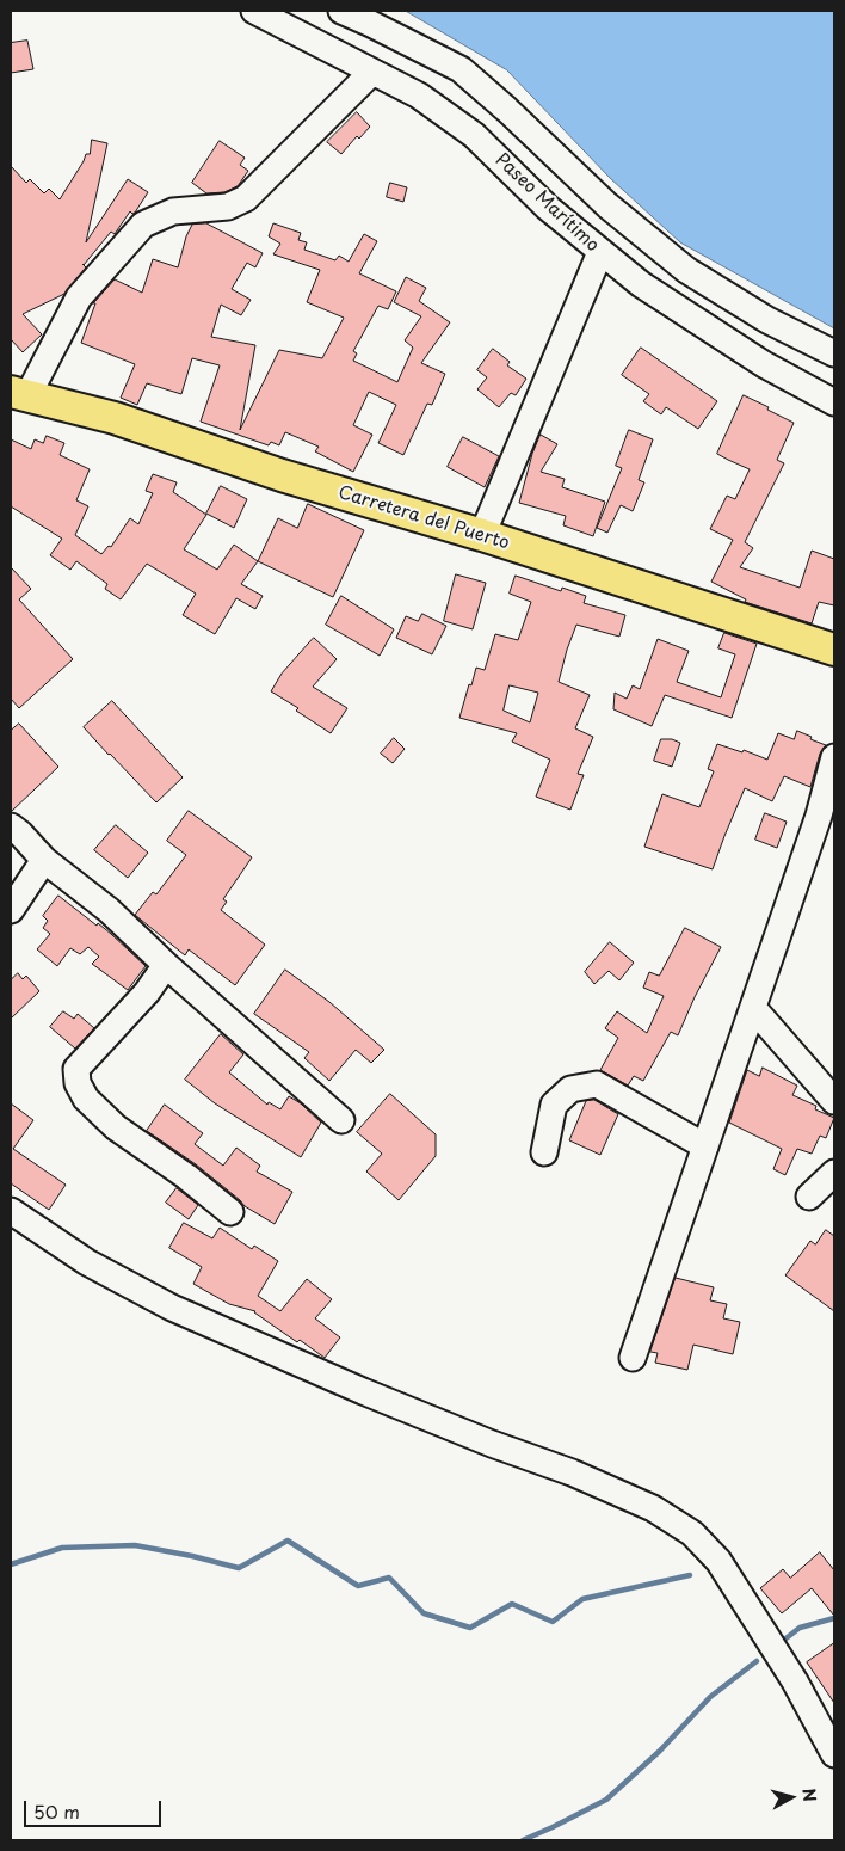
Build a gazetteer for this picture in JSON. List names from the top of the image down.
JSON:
{
  "streets": {
    "main road": ["Carretera del Puerto"],
    "street": ["Paseo Marítimo"]
  },
  "scale_bar": "50 m",
  "north": "right"
}
